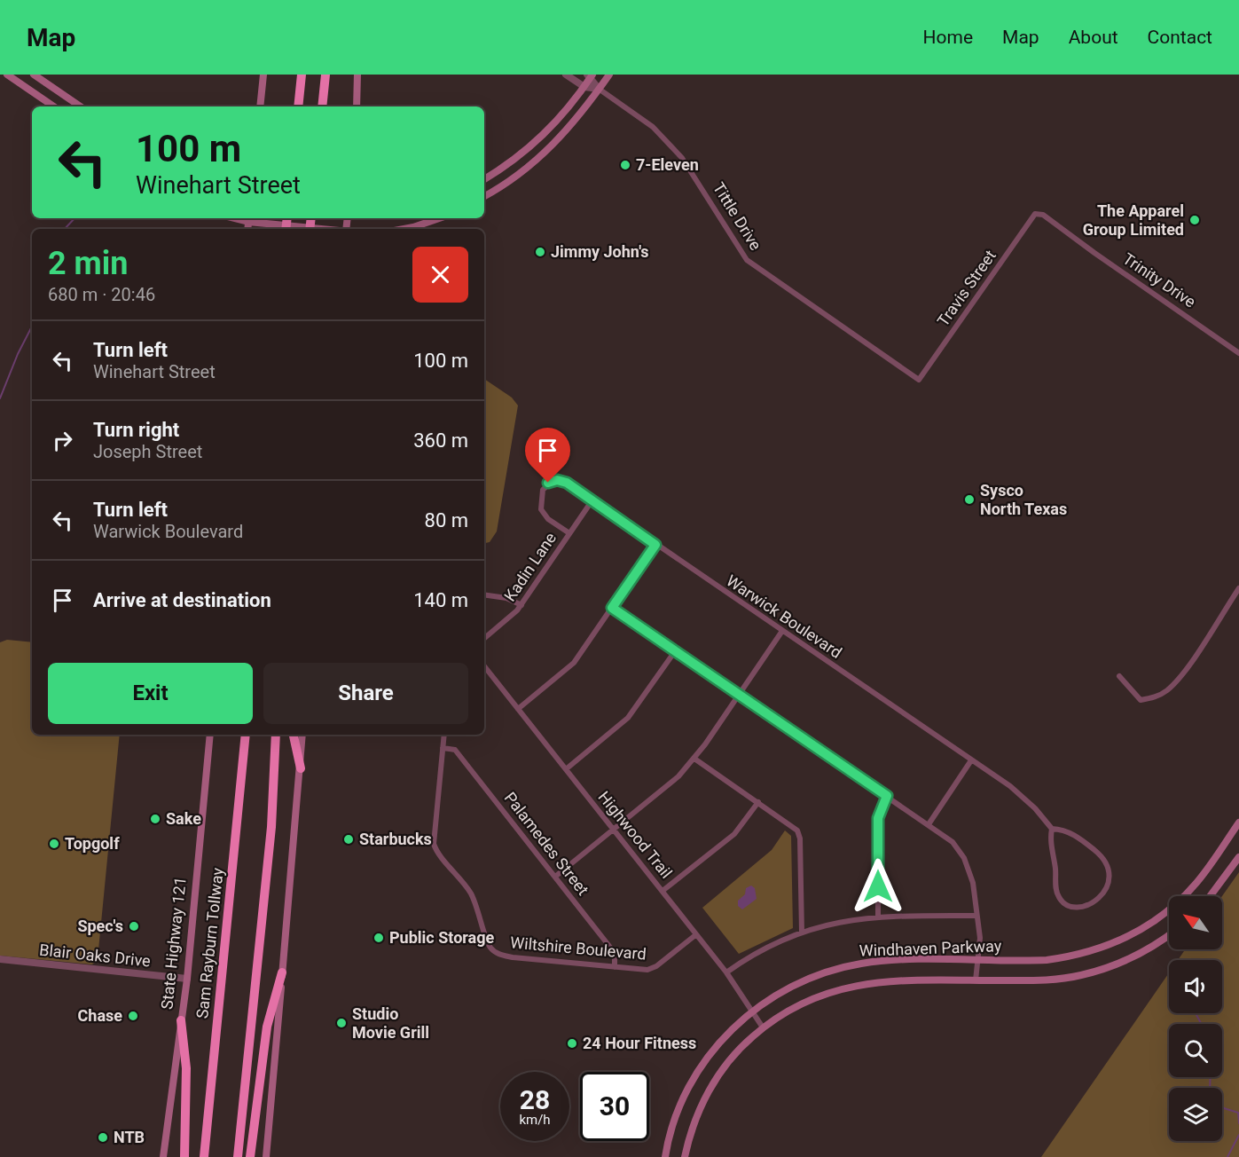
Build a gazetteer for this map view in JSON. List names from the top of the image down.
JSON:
{
  "streets": {
    "highway": ["Sam Rayburn Tollway"],
    "main road": ["State Highway 121", "Windhaven Parkway"],
    "street": [
      "Tittle Drive",
      "Trinity Drive",
      "Travis Street",
      "Kadin Lane",
      "Warwick Boulevard",
      "Highwood Trail",
      "Palamedes Street",
      "Wiltshire Boulevard",
      "Blair Oaks Drive"
    ]
  },
  "crossings": [
    ["Tittle Drive", "Travis Street"],
    ["Trinity Drive", "Travis Street"],
    ["Kadin Lane", "Warwick Boulevard"],
    ["Highwood Trail", "Wiltshire Boulevard"],
    ["Highwood Trail", "Windhaven Parkway"],
    ["Palamedes Street", "Wiltshire Boulevard"],
    ["State Highway 121", "Blair Oaks Drive"]
  ],
  "places": [
    "7-Eleven",
    "The Apparel Group Limited",
    "Jimmy John's",
    "Sysco North Texas",
    "Sake",
    "Starbucks",
    "Topgolf",
    "Spec's",
    "Public Storage",
    "Chase",
    "Studio Movie Grill",
    "24 Hour Fitness",
    "NTB"
  ],
  "north": "top left",
  "page": {
    "header": "Map",
    "nav": [
      "Home",
      "Map",
      "About",
      "Contact"
    ],
    "turn": ["100 m", "Winehart Street"],
    "heading": ["2 min", "680 m · 20:46"],
    "list": [
      {
        "name": "Turn left",
        "note": "Winehart Street",
        "value": "100 m"
      },
      {
        "name": "Turn right",
        "note": "Joseph Street",
        "value": "360 m"
      },
      {
        "name": "Turn left",
        "note": "Warwick Boulevard",
        "value": "80 m"
      },
      {
        "name": "Arrive at destination",
        "value": "140 m"
      }
    ],
    "buttons": ["Exit", "Share"],
    "speed": "28 km/h",
    "limit": "30"
  }
}
